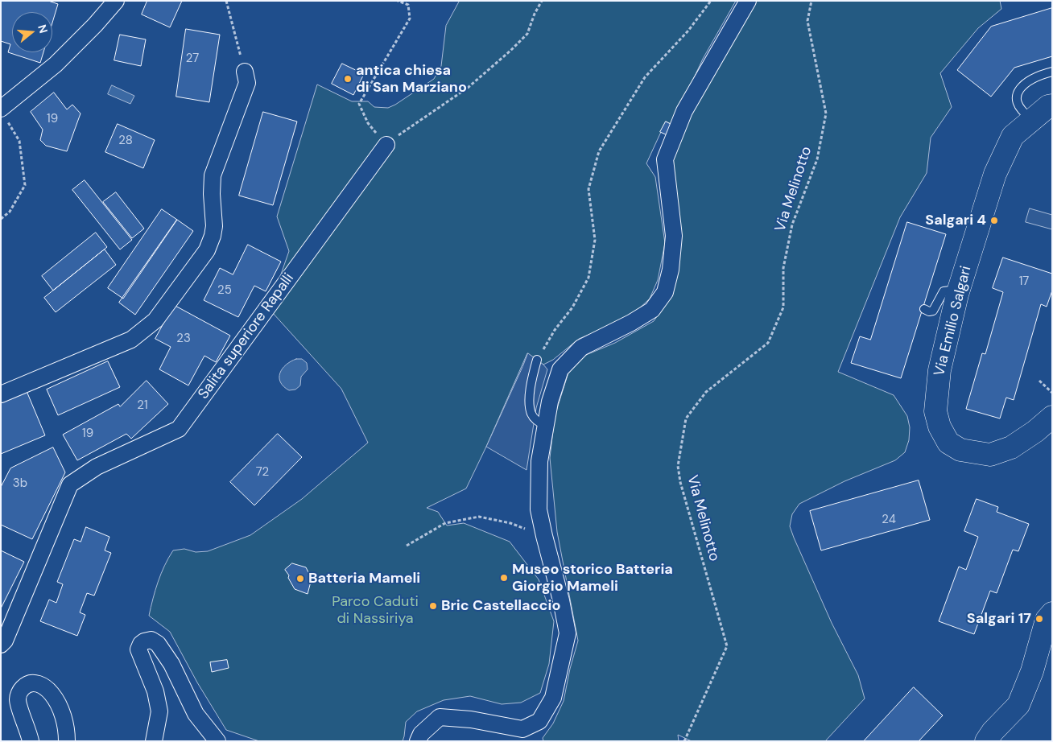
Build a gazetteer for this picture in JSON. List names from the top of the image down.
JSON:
{
  "streets": {
    "street": ["Via Emilio Salgari", "Salita superiore Rapalli"],
    "path": ["Via Melinotto"]
  },
  "parks": ["Parco Caduti di Nassiriya"],
  "places": [
    "antica chiesa di San Marziano",
    "Salgari 4",
    "Museo storico Batteria Giorgio Mameli",
    "Batteria Mameli",
    "Bric Castellaccio",
    "Salgari 17"
  ],
  "house_numbers": [
    "27",
    "19",
    "28",
    "17",
    "25",
    "23",
    "21",
    "19",
    "72",
    "3b",
    "24"
  ],
  "north": "right"
}
